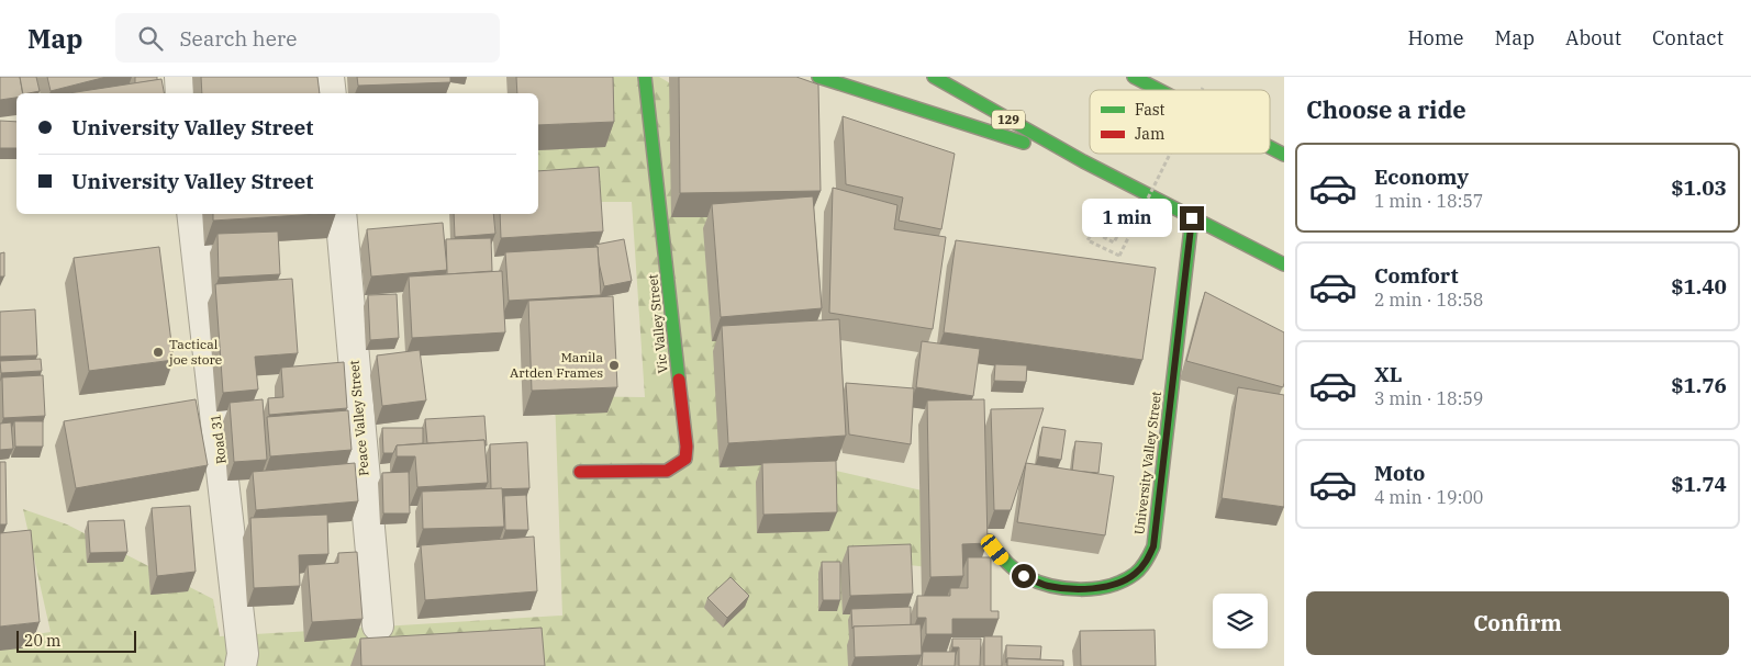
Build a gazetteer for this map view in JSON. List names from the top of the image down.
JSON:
{
  "streets": {
    "street": [
      "129",
      "Vic Valley Street",
      "Peace Valley Street",
      "Road 31",
      "University Valley Street"
    ]
  },
  "crossings": [
    ["129", "University Valley Street"]
  ],
  "places": ["Tactical joe store", "Manila Artden Frames"],
  "legend": ["Fast", "Jam"],
  "scale_bar": "20 m",
  "page": {
    "header": "Map",
    "search": "Search here",
    "nav": [
      "Home",
      "Map",
      "About",
      "Contact"
    ],
    "heading": "Choose a ride",
    "banner": ["University Valley Street", "University Valley Street"],
    "list": [
      {
        "name": "Economy",
        "note": "1 min · 18:57",
        "value": "$1.03"
      },
      {
        "name": "Comfort",
        "note": "2 min · 18:58",
        "value": "$1.40"
      },
      {
        "name": "XL",
        "note": "3 min · 18:59",
        "value": "$1.76"
      },
      {
        "name": "Moto",
        "note": "4 min · 19:00",
        "value": "$1.74"
      }
    ],
    "bubble": "1 min",
    "buttons": "Confirm",
    "scale": "20 m"
  }
}
